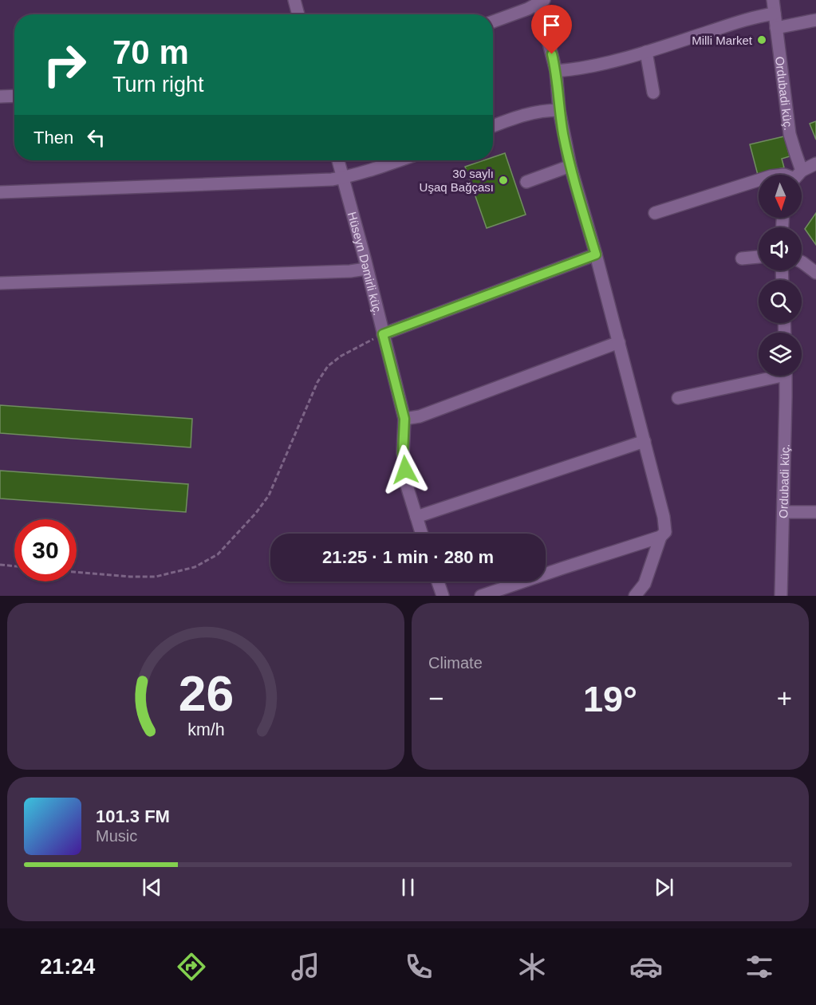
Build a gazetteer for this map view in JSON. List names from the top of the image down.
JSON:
{
  "streets": {
    "street": ["Ordubadi küç.", "Hüseyn Dəmirli küç."]
  },
  "places": ["Milli Market", "30 saylı Uşaq Bağçası"],
  "north": "bottom",
  "page": {
    "turn": ["70 m", "Turn right"],
    "then": "Then",
    "limit": "30",
    "trip": "21:25 · 1 min · 280 m",
    "tile": "Climate",
    "heat": ["−", "19°", "+"],
    "song": ["101.3 FM", "Music"],
    "tabs": "21:24",
    "gauge": ["26", "km/h"]
  }
}
